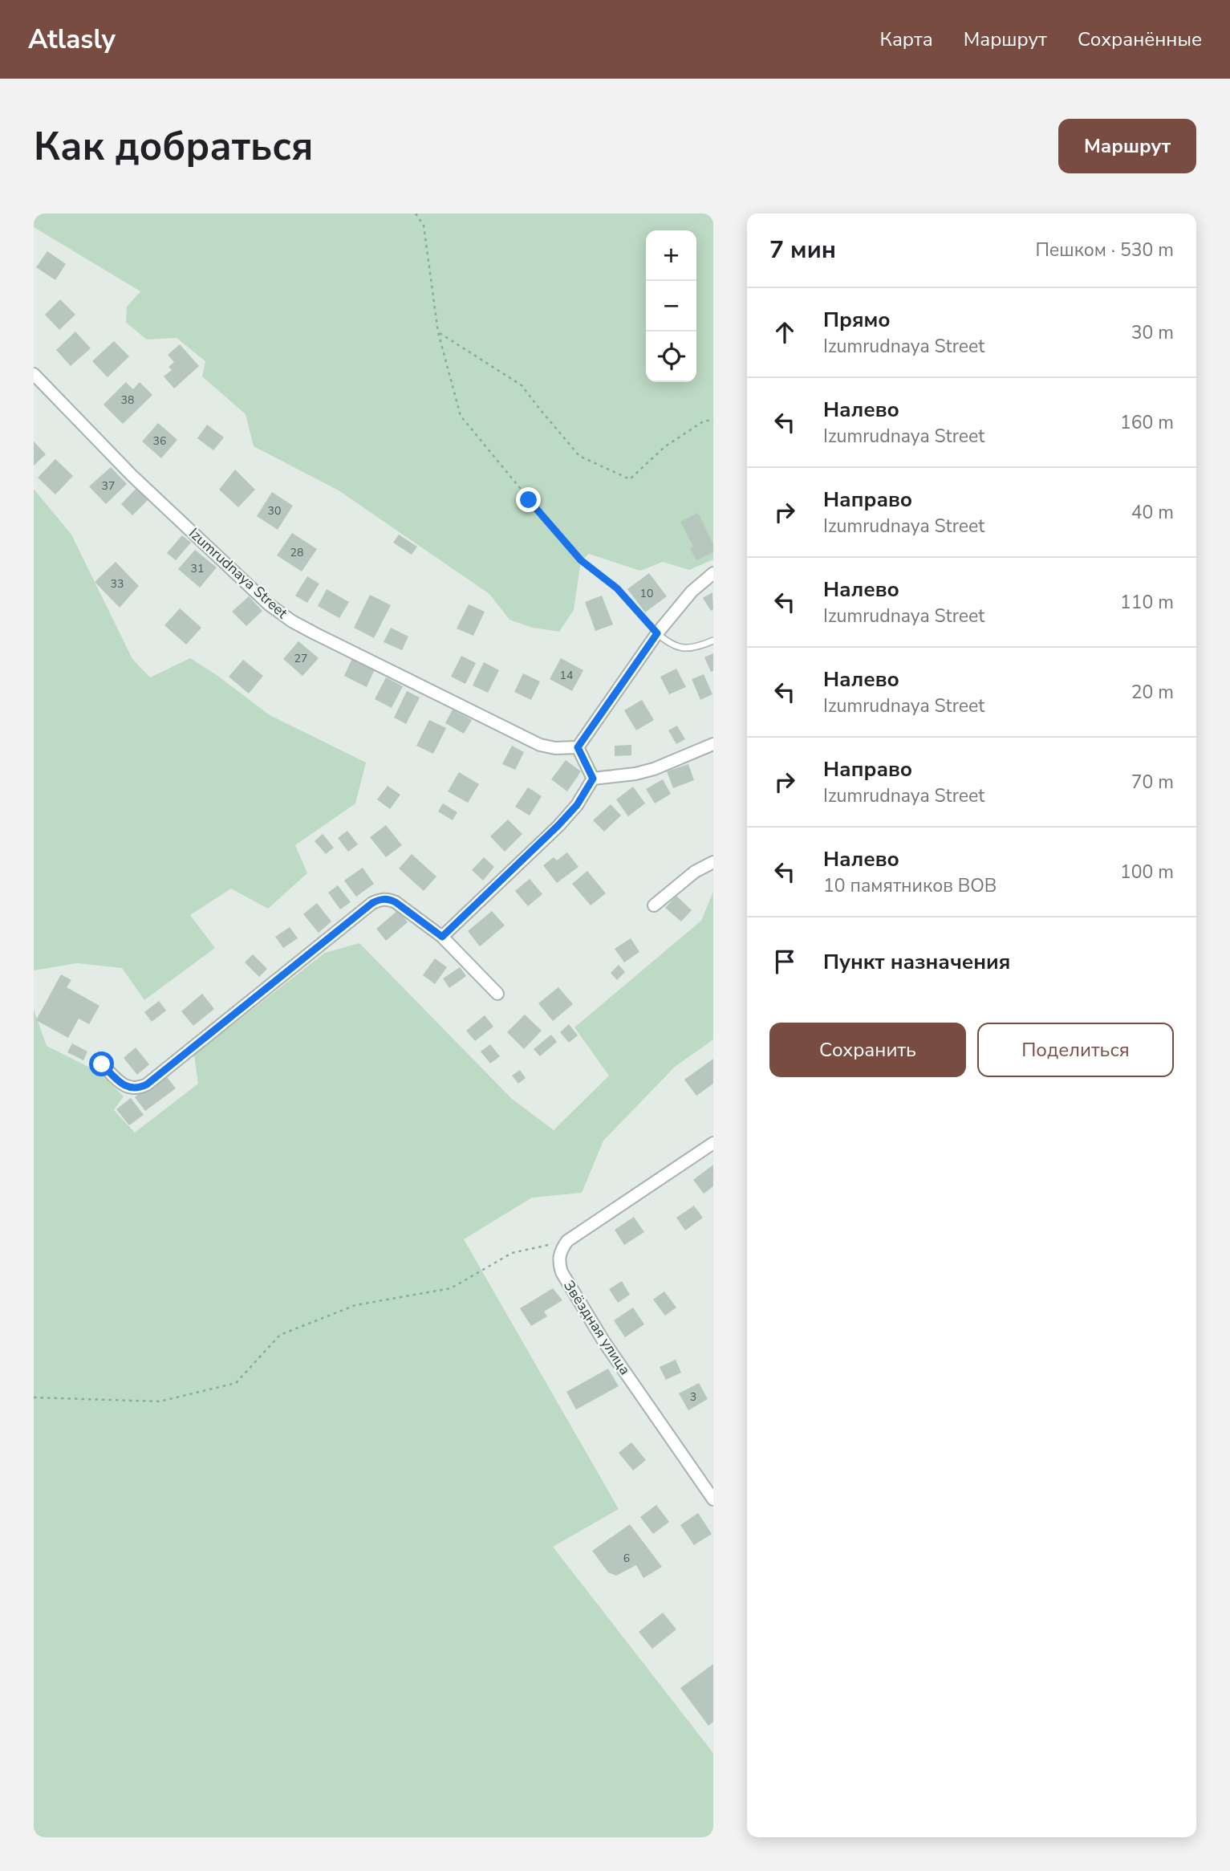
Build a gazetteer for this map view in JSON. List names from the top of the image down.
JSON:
{
  "streets": {
    "street": ["Izumrudnaya Street", "Звёздная улица"]
  },
  "house_numbers": [
    "38",
    "36",
    "37",
    "30",
    "28",
    "31",
    "33",
    "10",
    "27",
    "14",
    "3",
    "6"
  ],
  "page": {
    "header": "Atlasly",
    "nav": ["Карта", "Маршрут", "Сохранённые"],
    "buttons": [
      "Маршрут",
      ["Сохранить", "Поделиться"]
    ],
    "title": "Как добраться",
    "heading": ["7 мин", "Пешком · 530 m"],
    "map_buttons": ["+", "−"],
    "list": [
      ["Прямо", "Izumrudnaya Street", "30 m"],
      ["Налево", "Izumrudnaya Street", "160 m"],
      ["Направо", "Izumrudnaya Street", "40 m"],
      ["Налево", "Izumrudnaya Street", "110 m"],
      ["Налево", "Izumrudnaya Street", "20 m"],
      ["Направо", "Izumrudnaya Street", "70 m"],
      ["Налево", "10 памятников ВОВ", "100 m"],
      "Пункт назначения"
    ]
  }
}
